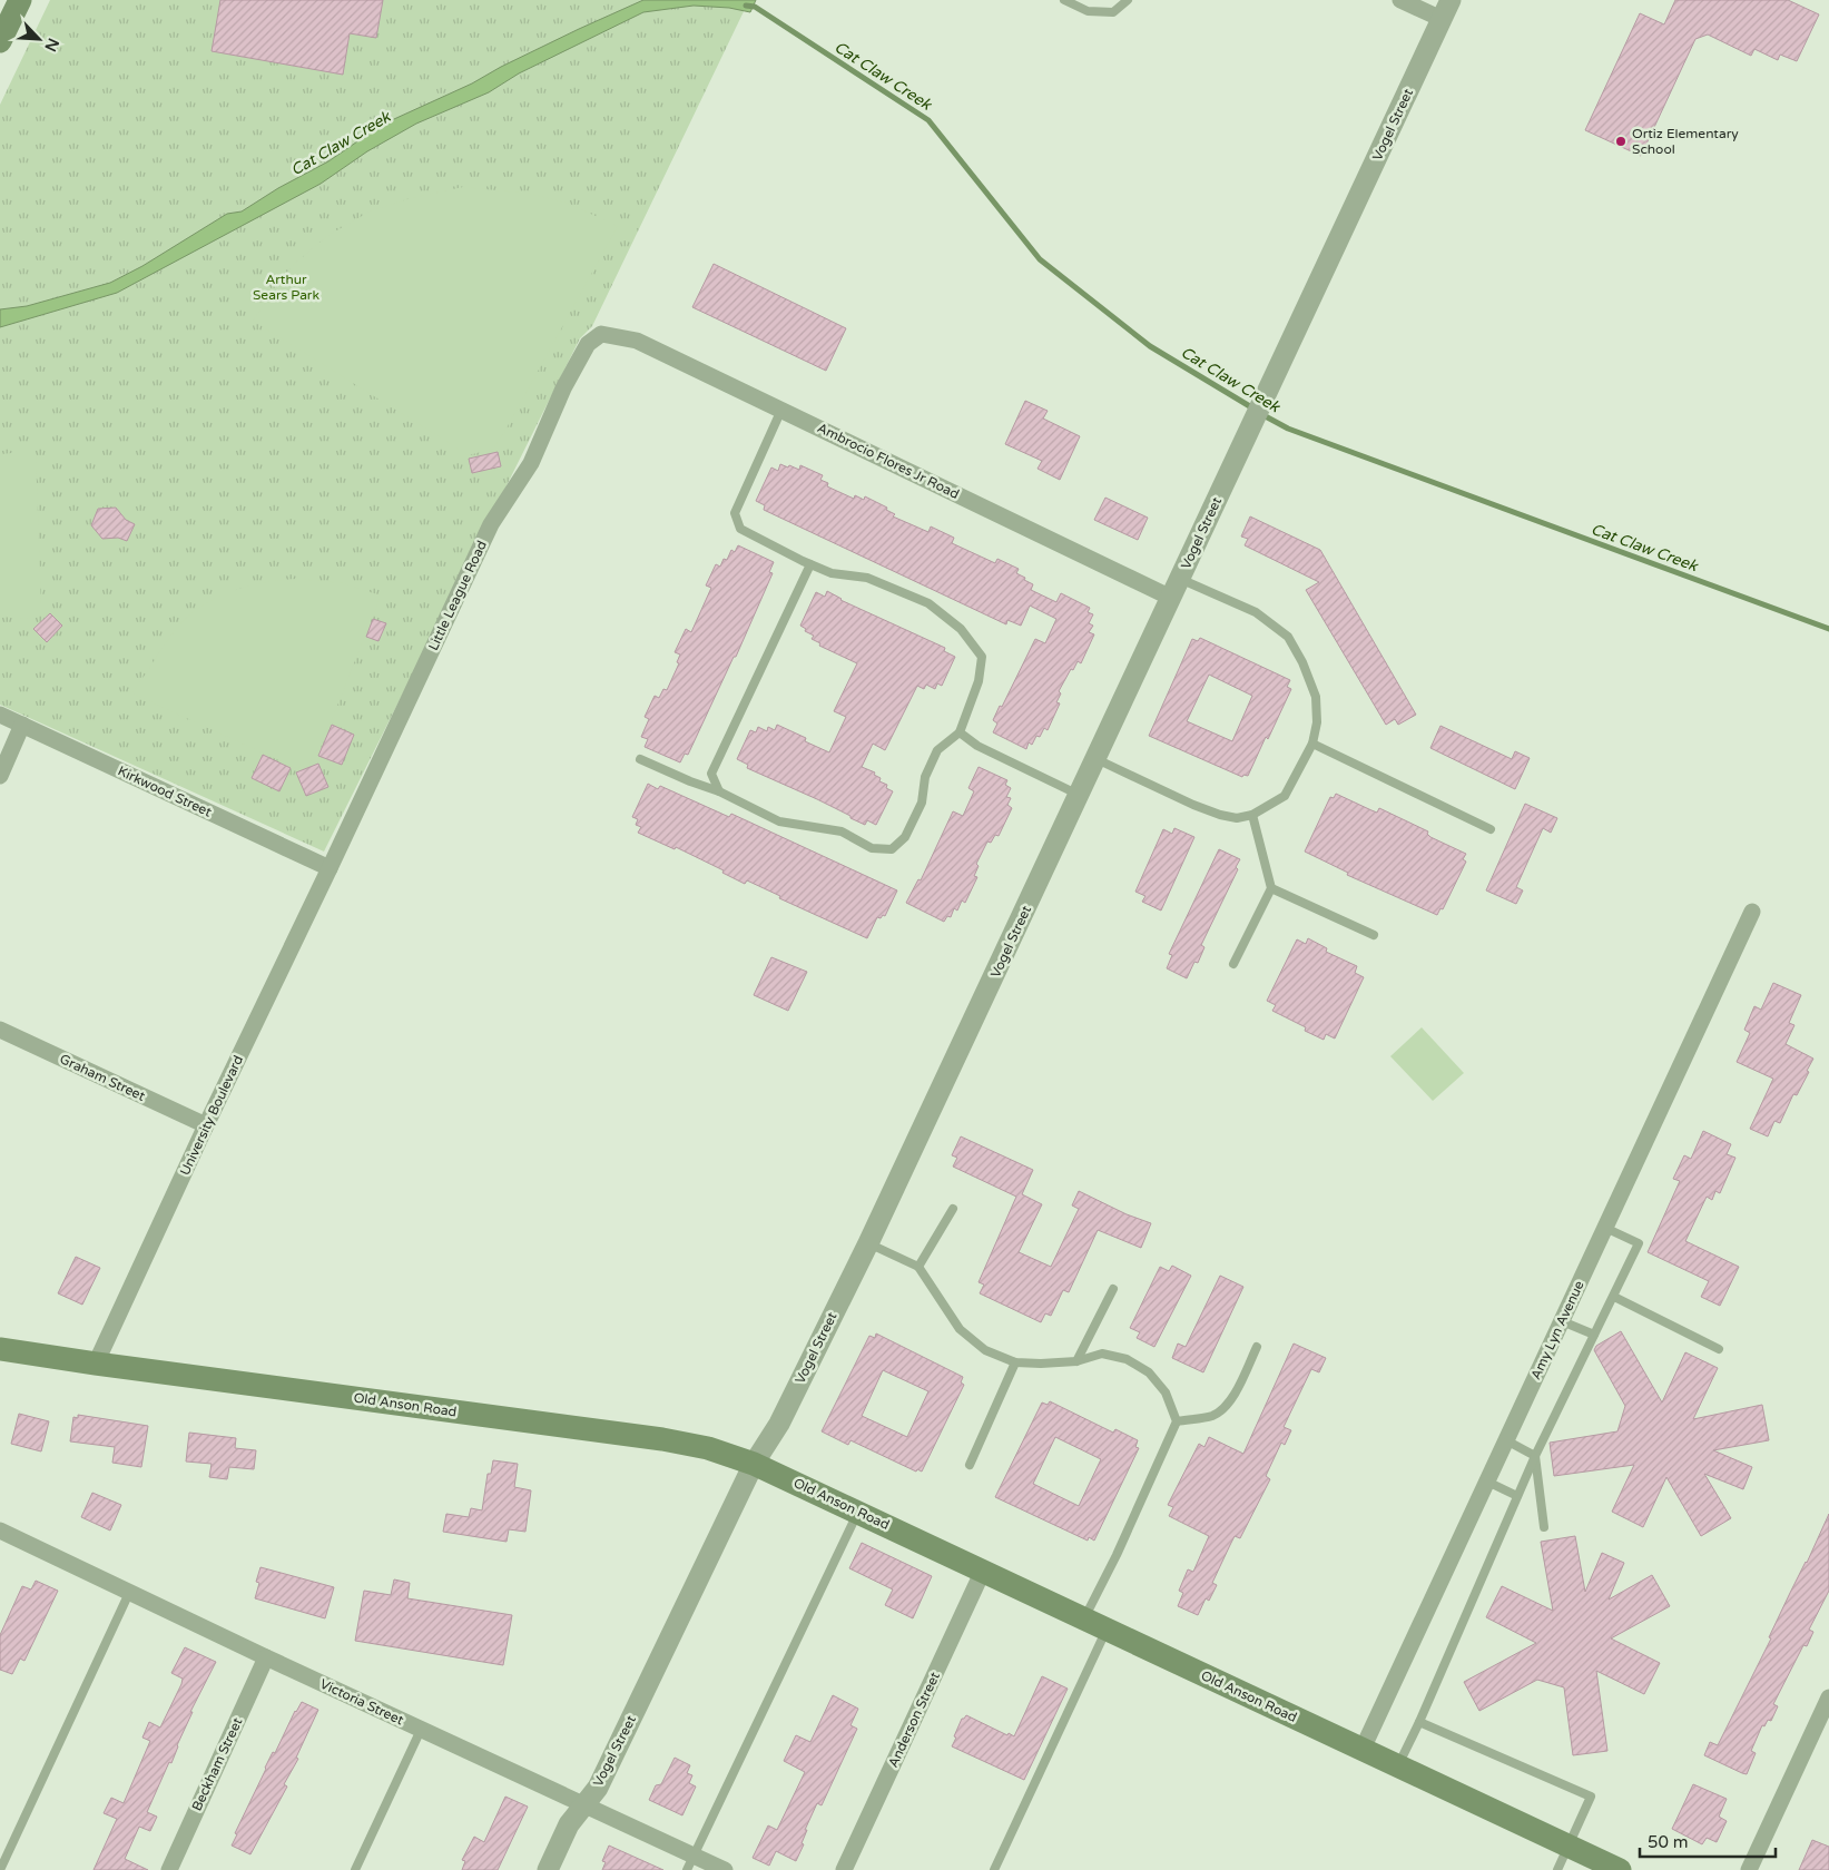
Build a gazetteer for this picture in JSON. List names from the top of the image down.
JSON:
{
  "streets": {
    "main road": ["Old Anson Road"],
    "street": [
      "Vogel Street",
      "Ambrocio Flores Jr Road",
      "Little League Road",
      "Kirkwood Street",
      "Graham Street",
      "University Boulevard",
      "Amy Lyn Avenue",
      "Victoria Street",
      "Anderson Street",
      "Beckham Street"
    ]
  },
  "crossings": [
    ["Vogel Street", "Ambrocio Flores Jr Road"],
    ["Vogel Street", "Old Anson Road"],
    ["Vogel Street", "Victoria Street"],
    ["Ambrocio Flores Jr Road", "Little League Road"],
    ["Little League Road", "Kirkwood Street"],
    ["Little League Road", "University Boulevard"],
    ["Kirkwood Street", "University Boulevard"],
    ["Graham Street", "University Boulevard"],
    ["University Boulevard", "Old Anson Road"],
    ["Amy Lyn Avenue", "Old Anson Road"],
    ["Old Anson Road", "Anderson Street"],
    ["Victoria Street", "Beckham Street"]
  ],
  "water": ["Cat Claw Creek"],
  "parks": ["Arthur Sears Park"],
  "places": ["Ortiz Elementary School"],
  "scale_bar": "50 m",
  "north": "bottom right"
}
